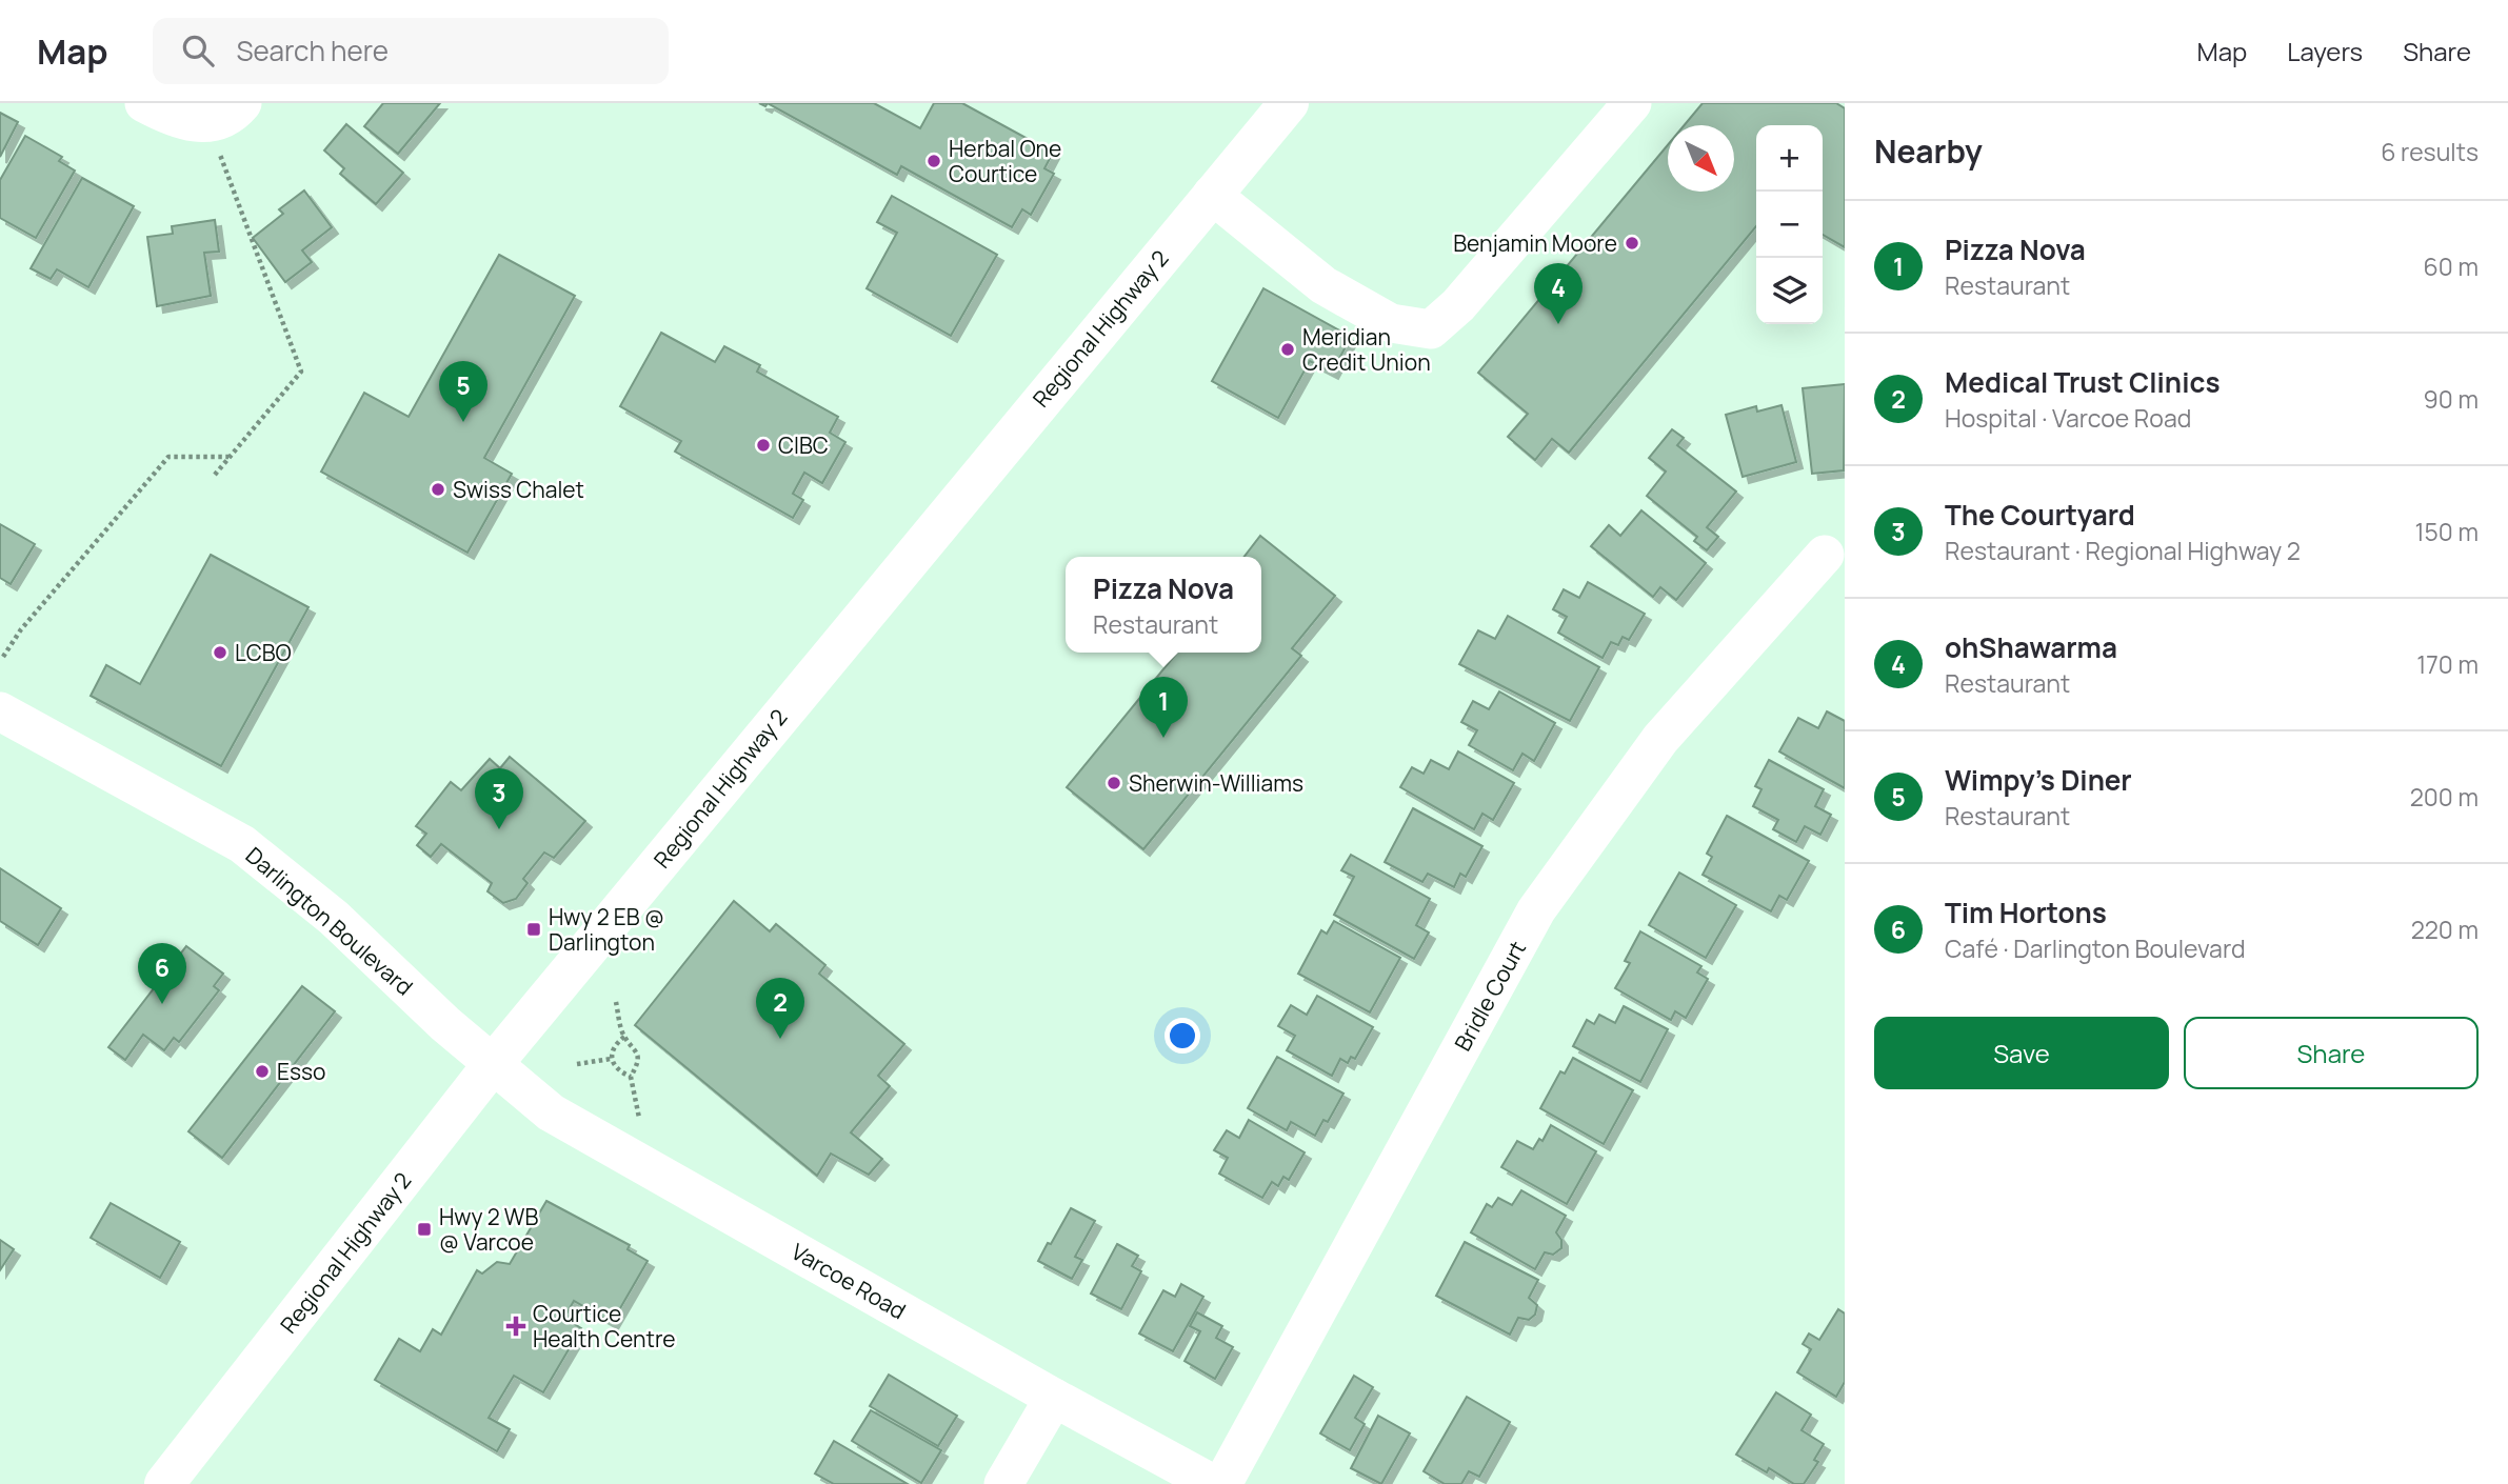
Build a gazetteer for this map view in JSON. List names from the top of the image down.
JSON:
{
  "streets": {
    "main road": ["Regional Highway 2"],
    "street": ["Darlington Boulevard", "Bridle Court", "Varcoe Road"]
  },
  "crossings": [
    ["Regional Highway 2", "Darlington Boulevard"],
    ["Regional Highway 2", "Varcoe Road"],
    ["Darlington Boulevard", "Varcoe Road"]
  ],
  "places": {
    "other": [
      "Herbal One Courtice",
      "Benjamin Moore",
      "Meridian Credit Union",
      "CIBC",
      "Swiss Chalet",
      "LCBO",
      "Sherwin-Williams",
      "Esso"
    ],
    "transit": ["Hwy 2 EB @ Darlington", "Hwy 2 WB @ Varcoe"],
    "health": ["Courtice Health Centre"]
  },
  "north": "bottom right",
  "page": {
    "header": "Map",
    "search": "Search here",
    "nav": ["Map", "Layers", "Share"],
    "heading": ["Nearby", "6 results"],
    "map_buttons": ["+", "−"],
    "list": [
      {
        "mark": "1",
        "name": "Pizza Nova",
        "note": "Restaurant",
        "value": "60 m"
      },
      {
        "mark": "2",
        "name": "Medical Trust Clinics",
        "note": "Hospital · Varcoe Road",
        "value": "90 m"
      },
      {
        "mark": "3",
        "name": "The Courtyard",
        "note": "Restaurant · Regional Highway 2",
        "value": "150 m"
      },
      {
        "mark": "4",
        "name": "ohShawarma",
        "note": "Restaurant",
        "value": "170 m"
      },
      {
        "mark": "5",
        "name": "Wimpy's Diner",
        "note": "Restaurant",
        "value": "200 m"
      },
      {
        "mark": "6",
        "name": "Tim Hortons",
        "note": "Café · Darlington Boulevard",
        "value": "220 m"
      }
    ],
    "pins": [
      "4",
      "5",
      "1",
      "3",
      "6",
      "2"
    ],
    "popup": ["Pizza Nova", "Restaurant"],
    "buttons": ["Save", "Share"]
  }
}
